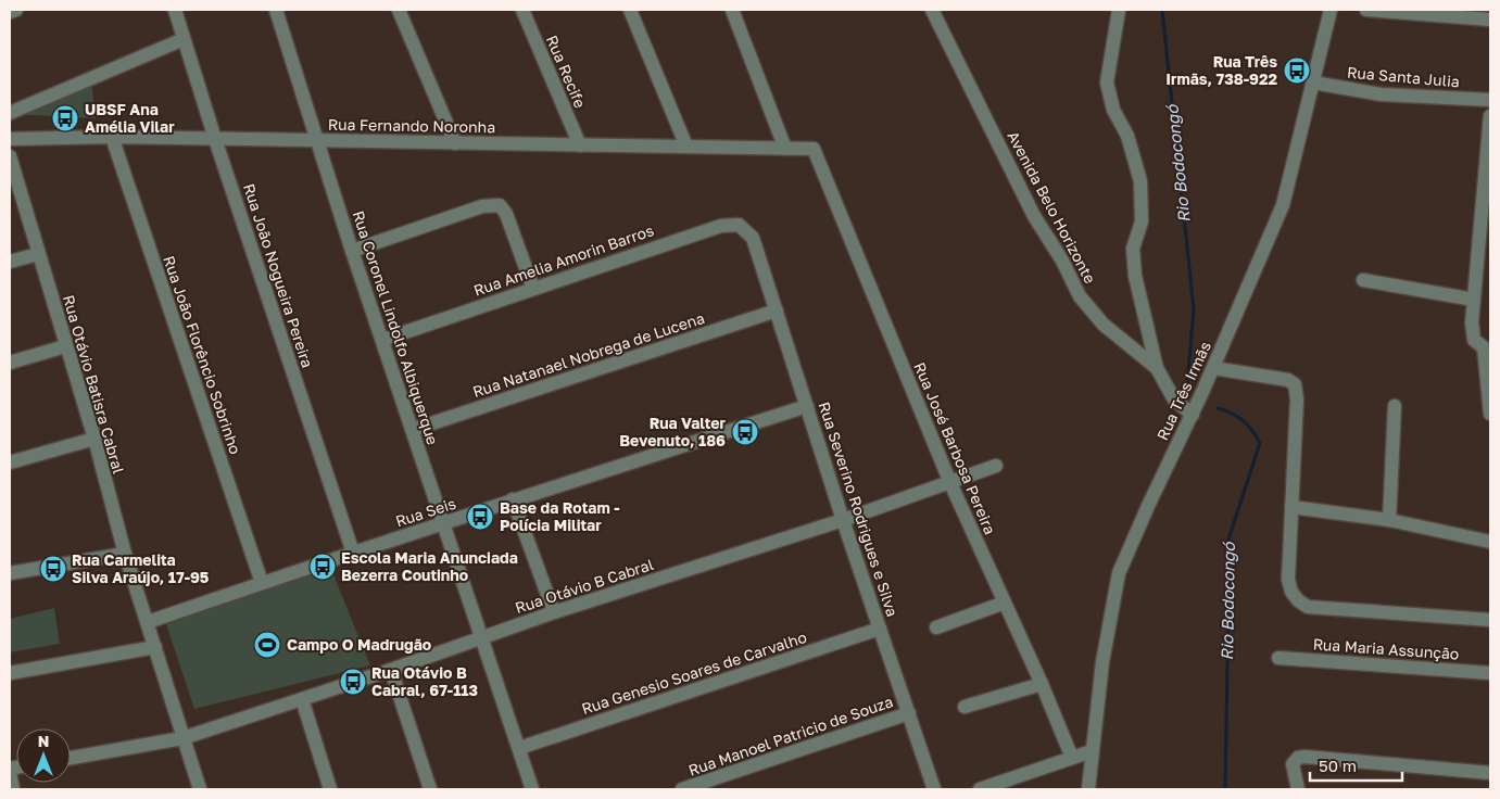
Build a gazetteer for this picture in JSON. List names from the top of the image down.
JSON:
{
  "streets": {
    "street": [
      "Rua Recife",
      "Rua Santa Julia",
      "Rua Fernando Noronha",
      "Avenida Belo Horizonte",
      "Rua Amelia Amorin Barros",
      "Rua João Nogueira Pereira",
      "Rua Coronel Lindolfo Albiquerque",
      "Rua João Florêncio Sobrinho",
      "Rua Natanael Nobrega de Lucena",
      "Rua Otávio Batisra Cabral",
      "Rua Três Irmãs",
      "Rua José Barbosa Pereira",
      "Rua Severino Rodrigues e Silva",
      "Rua Seis",
      "Rua Otávio B Cabral",
      "Rua Maria Assunção",
      "Rua Genesio Soares de Carvalho",
      "Rua Manoel Patricio de Souza"
    ]
  },
  "crossings": [
    ["Rua Recife", "Rua Fernando Noronha"],
    ["Rua Santa Julia", "Rua Três Irmãs"],
    ["Rua Fernando Noronha", "Rua João Nogueira Pereira"],
    ["Rua Fernando Noronha", "Rua Coronel Lindolfo Albiquerque"],
    ["Rua Fernando Noronha", "Rua João Florêncio Sobrinho"],
    ["Rua Fernando Noronha", "Rua José Barbosa Pereira"],
    ["Rua Amelia Amorin Barros", "Rua Coronel Lindolfo Albiquerque"],
    ["Rua Amelia Amorin Barros", "Rua Severino Rodrigues e Silva"],
    ["Rua João Nogueira Pereira", "Rua Seis"],
    ["Rua Coronel Lindolfo Albiquerque", "Rua Natanael Nobrega de Lucena"],
    ["Rua Coronel Lindolfo Albiquerque", "Rua Seis"],
    ["Rua Coronel Lindolfo Albiquerque", "Rua Otávio B Cabral"],
    ["Rua Coronel Lindolfo Albiquerque", "Rua Genesio Soares de Carvalho"],
    ["Rua João Florêncio Sobrinho", "Rua Seis"],
    ["Rua Natanael Nobrega de Lucena", "Rua Severino Rodrigues e Silva"],
    ["Rua Otávio Batisra Cabral", "Rua Seis"],
    ["Rua Otávio Batisra Cabral", "Rua Otávio B Cabral"],
    ["Rua José Barbosa Pereira", "Rua Otávio B Cabral"],
    ["Rua Severino Rodrigues e Silva", "Rua Seis"],
    ["Rua Severino Rodrigues e Silva", "Rua Otávio B Cabral"],
    ["Rua Severino Rodrigues e Silva", "Rua Genesio Soares de Carvalho"],
    ["Rua Severino Rodrigues e Silva", "Rua Manoel Patricio de Souza"]
  ],
  "water": ["Rio Bodocongó"],
  "places": {
    "bus stop": [
      "Rua Três Irmãs, 738-922",
      "UBSF Ana Amélia Vilar",
      "Rua Valter Bevenuto, 186",
      "Base da Rotam - Polícia Militar",
      "Escola Maria Anunciada Bezerra Coutinho",
      "Rua Carmelita Silva Araújo, 17-95",
      "Rua Otávio B Cabral, 67-113"
    ],
    "sports": ["Campo O Madrugão"]
  },
  "scale_bar": "50 m",
  "north": "top"
}
